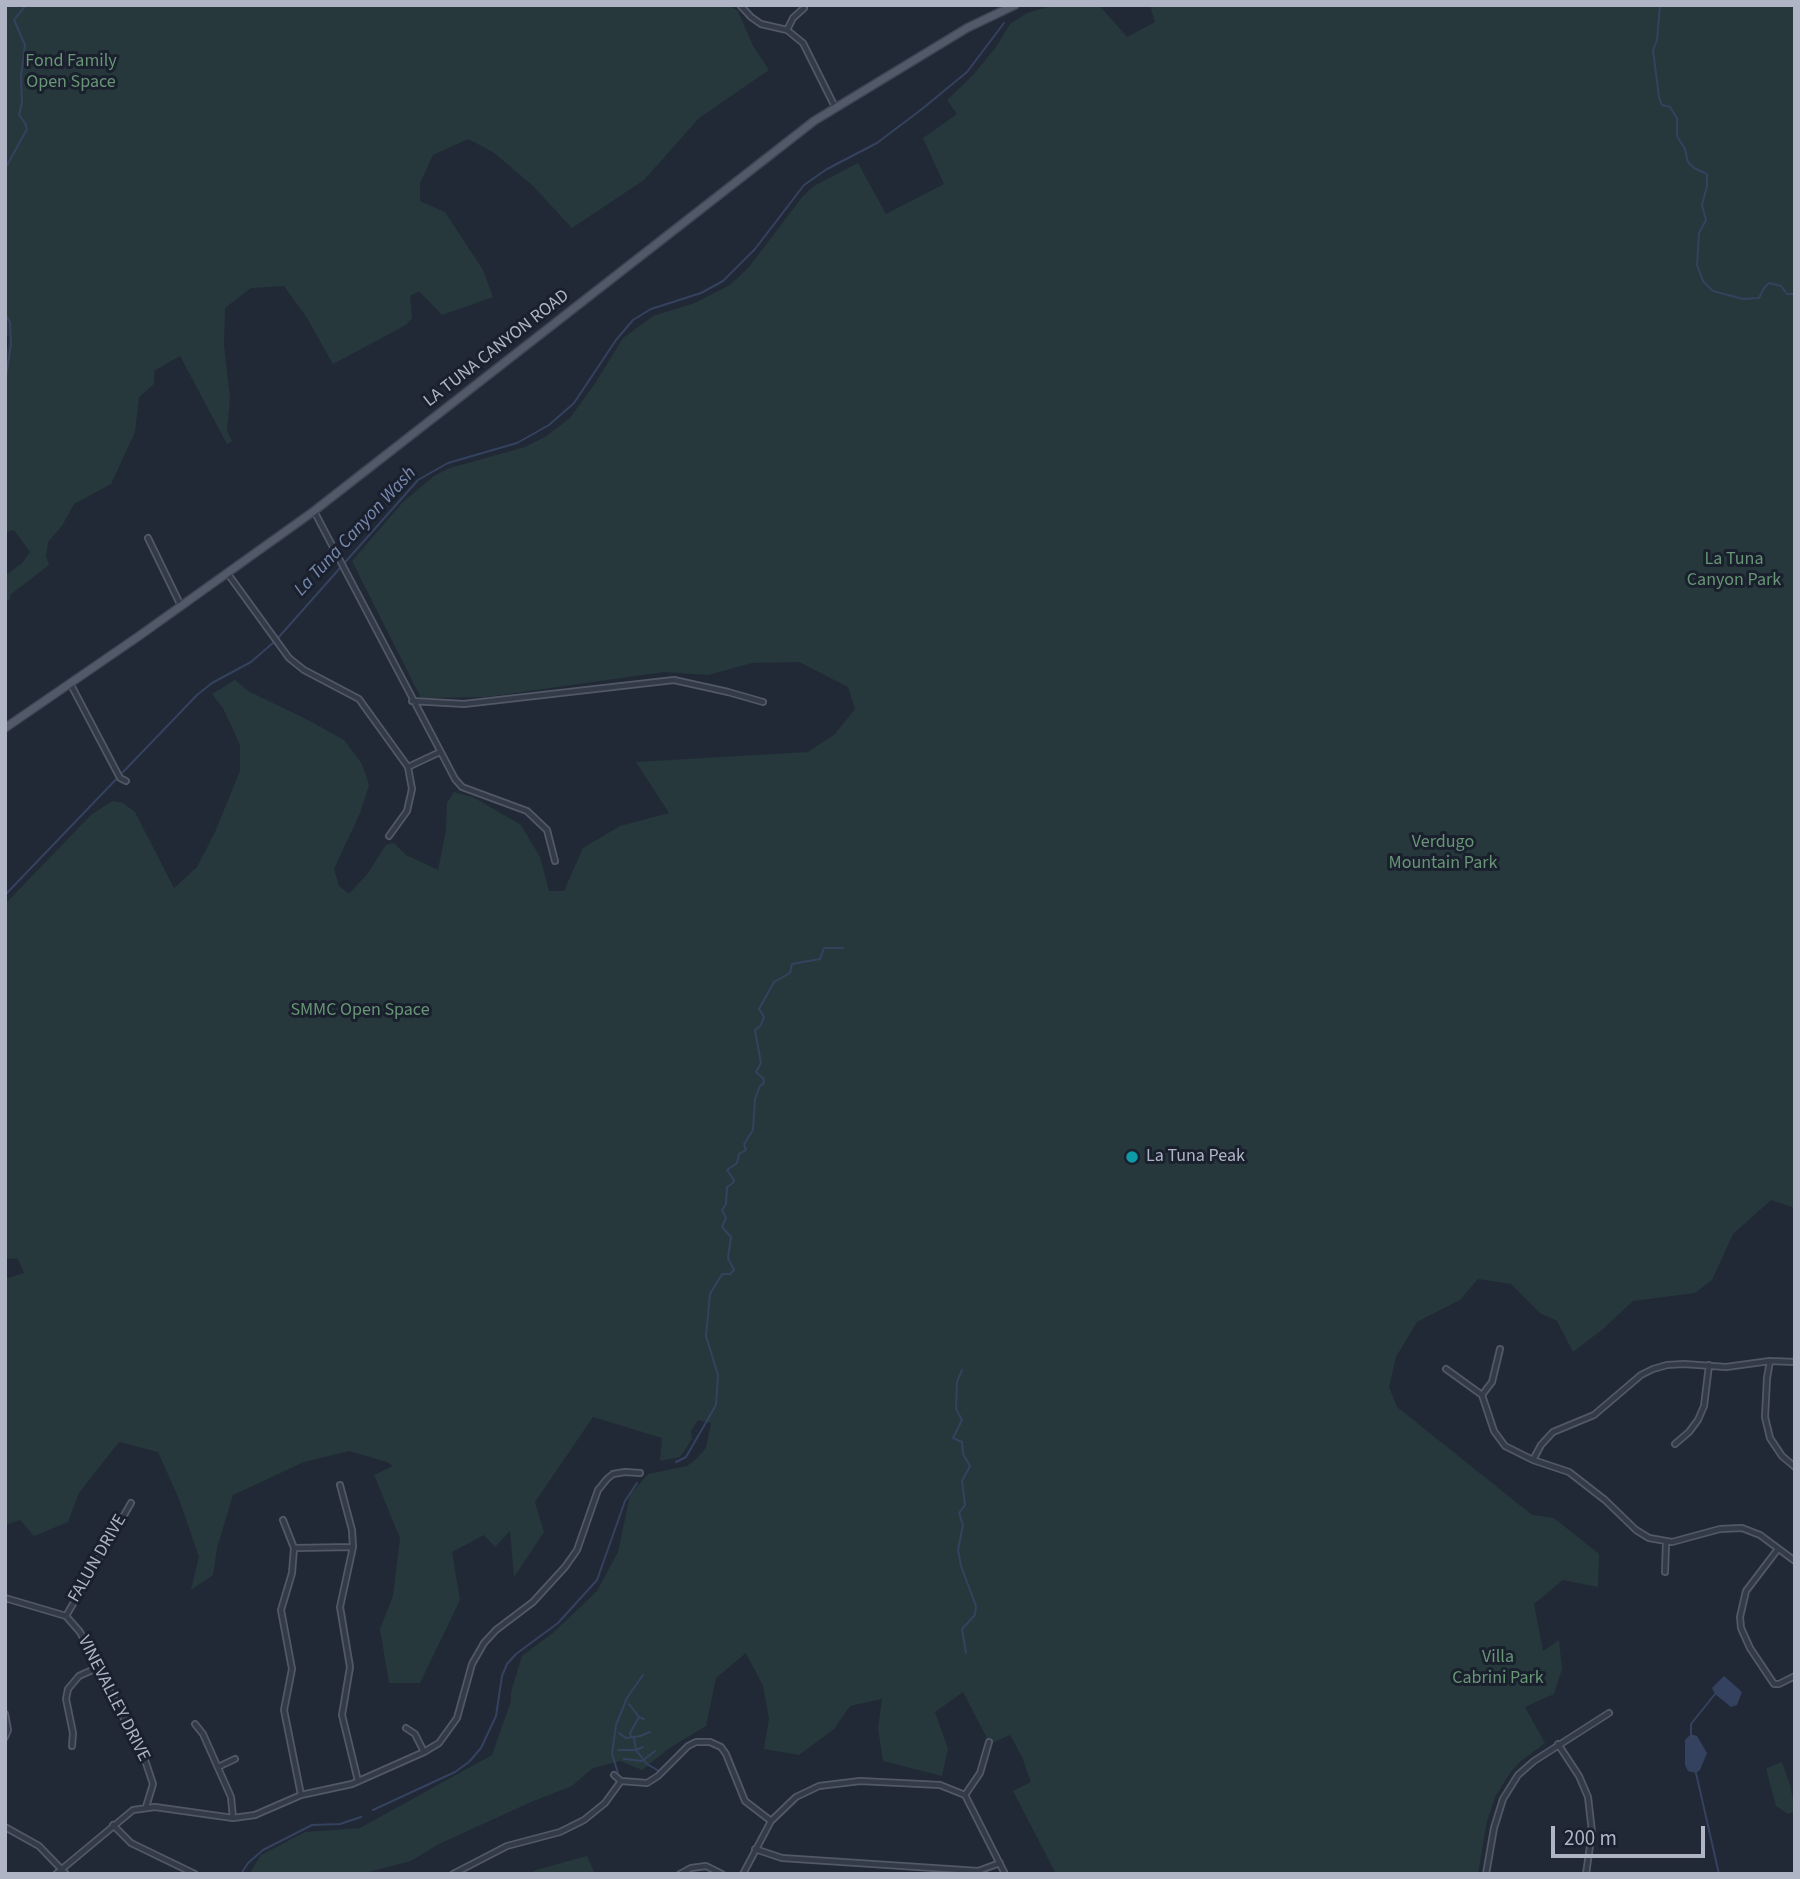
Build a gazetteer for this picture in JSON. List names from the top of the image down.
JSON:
{
  "streets": {
    "main road": ["LA TUNA CANYON ROAD"],
    "street": ["FALUN DRIVE", "VINEVALLEY DRIVE"]
  },
  "crossings": [
    ["FALUN DRIVE", "VINEVALLEY DRIVE"]
  ],
  "water": ["La Tuna Canyon Wash"],
  "parks": [
    "Fond Family Open Space",
    "La Tuna Canyon Park",
    "Verdugo Mountain Park",
    "SMMC Open Space",
    "Villa Cabrini Park"
  ],
  "places": ["La Tuna Peak"],
  "scale_bar": "200 m"
}
